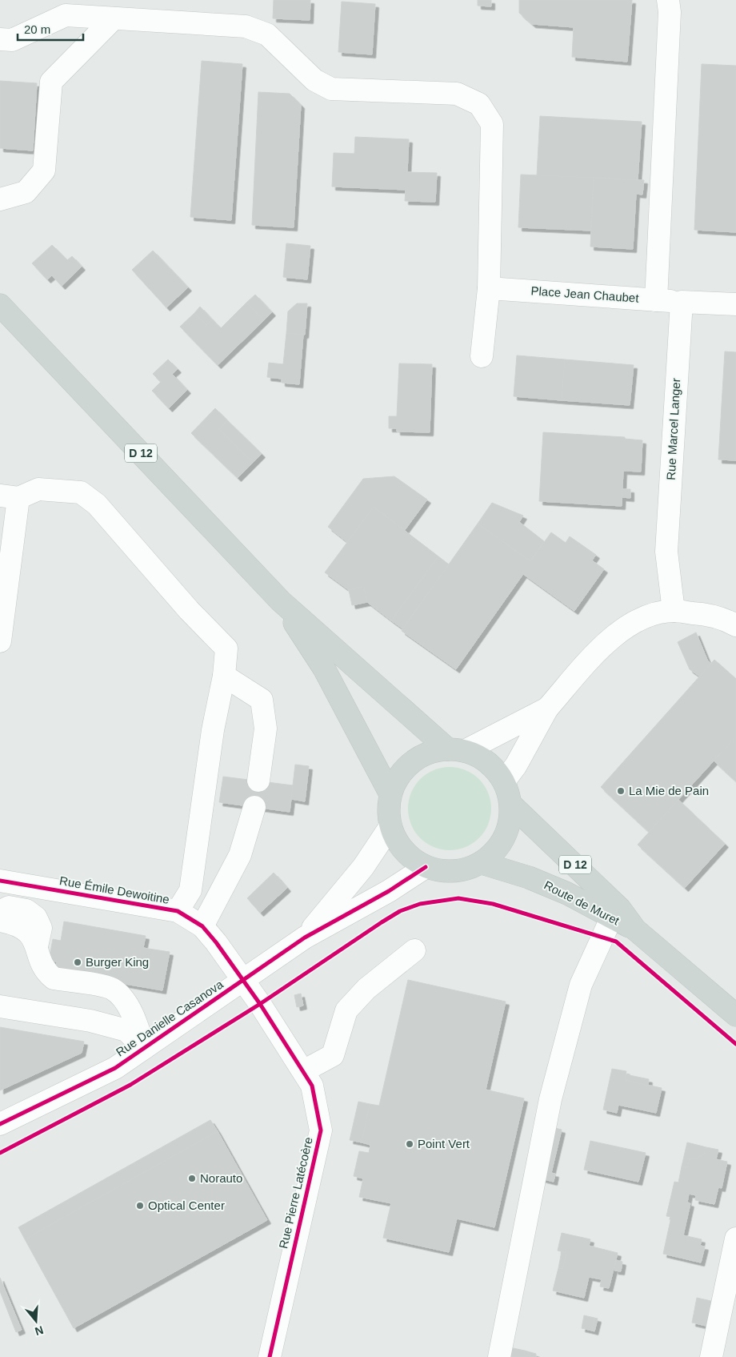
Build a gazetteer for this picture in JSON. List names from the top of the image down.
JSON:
{
  "streets": {
    "main road": ["D 12", "Route de Muret"],
    "street": [
      "Place Jean Chaubet",
      "Rue Marcel Langer",
      "Rue Émile Dewoitine",
      "Rue Danielle Casanova",
      "Rue Pierre Latécoère"
    ]
  },
  "crossings": [
    ["Place Jean Chaubet", "Rue Marcel Langer"],
    ["D 12", "Route de Muret"],
    ["D 12", "Rue Danielle Casanova"],
    ["Rue Émile Dewoitine", "Rue Danielle Casanova"],
    ["Rue Émile Dewoitine", "Rue Pierre Latécoère"],
    ["Route de Muret", "Rue Danielle Casanova"],
    ["Rue Danielle Casanova", "Rue Pierre Latécoère"]
  ],
  "places": [
    "La Mie de Pain",
    "Burger King",
    "Point Vert",
    "Norauto",
    "Optical Center"
  ],
  "scale_bar": "20 m",
  "north": "bottom"
}
